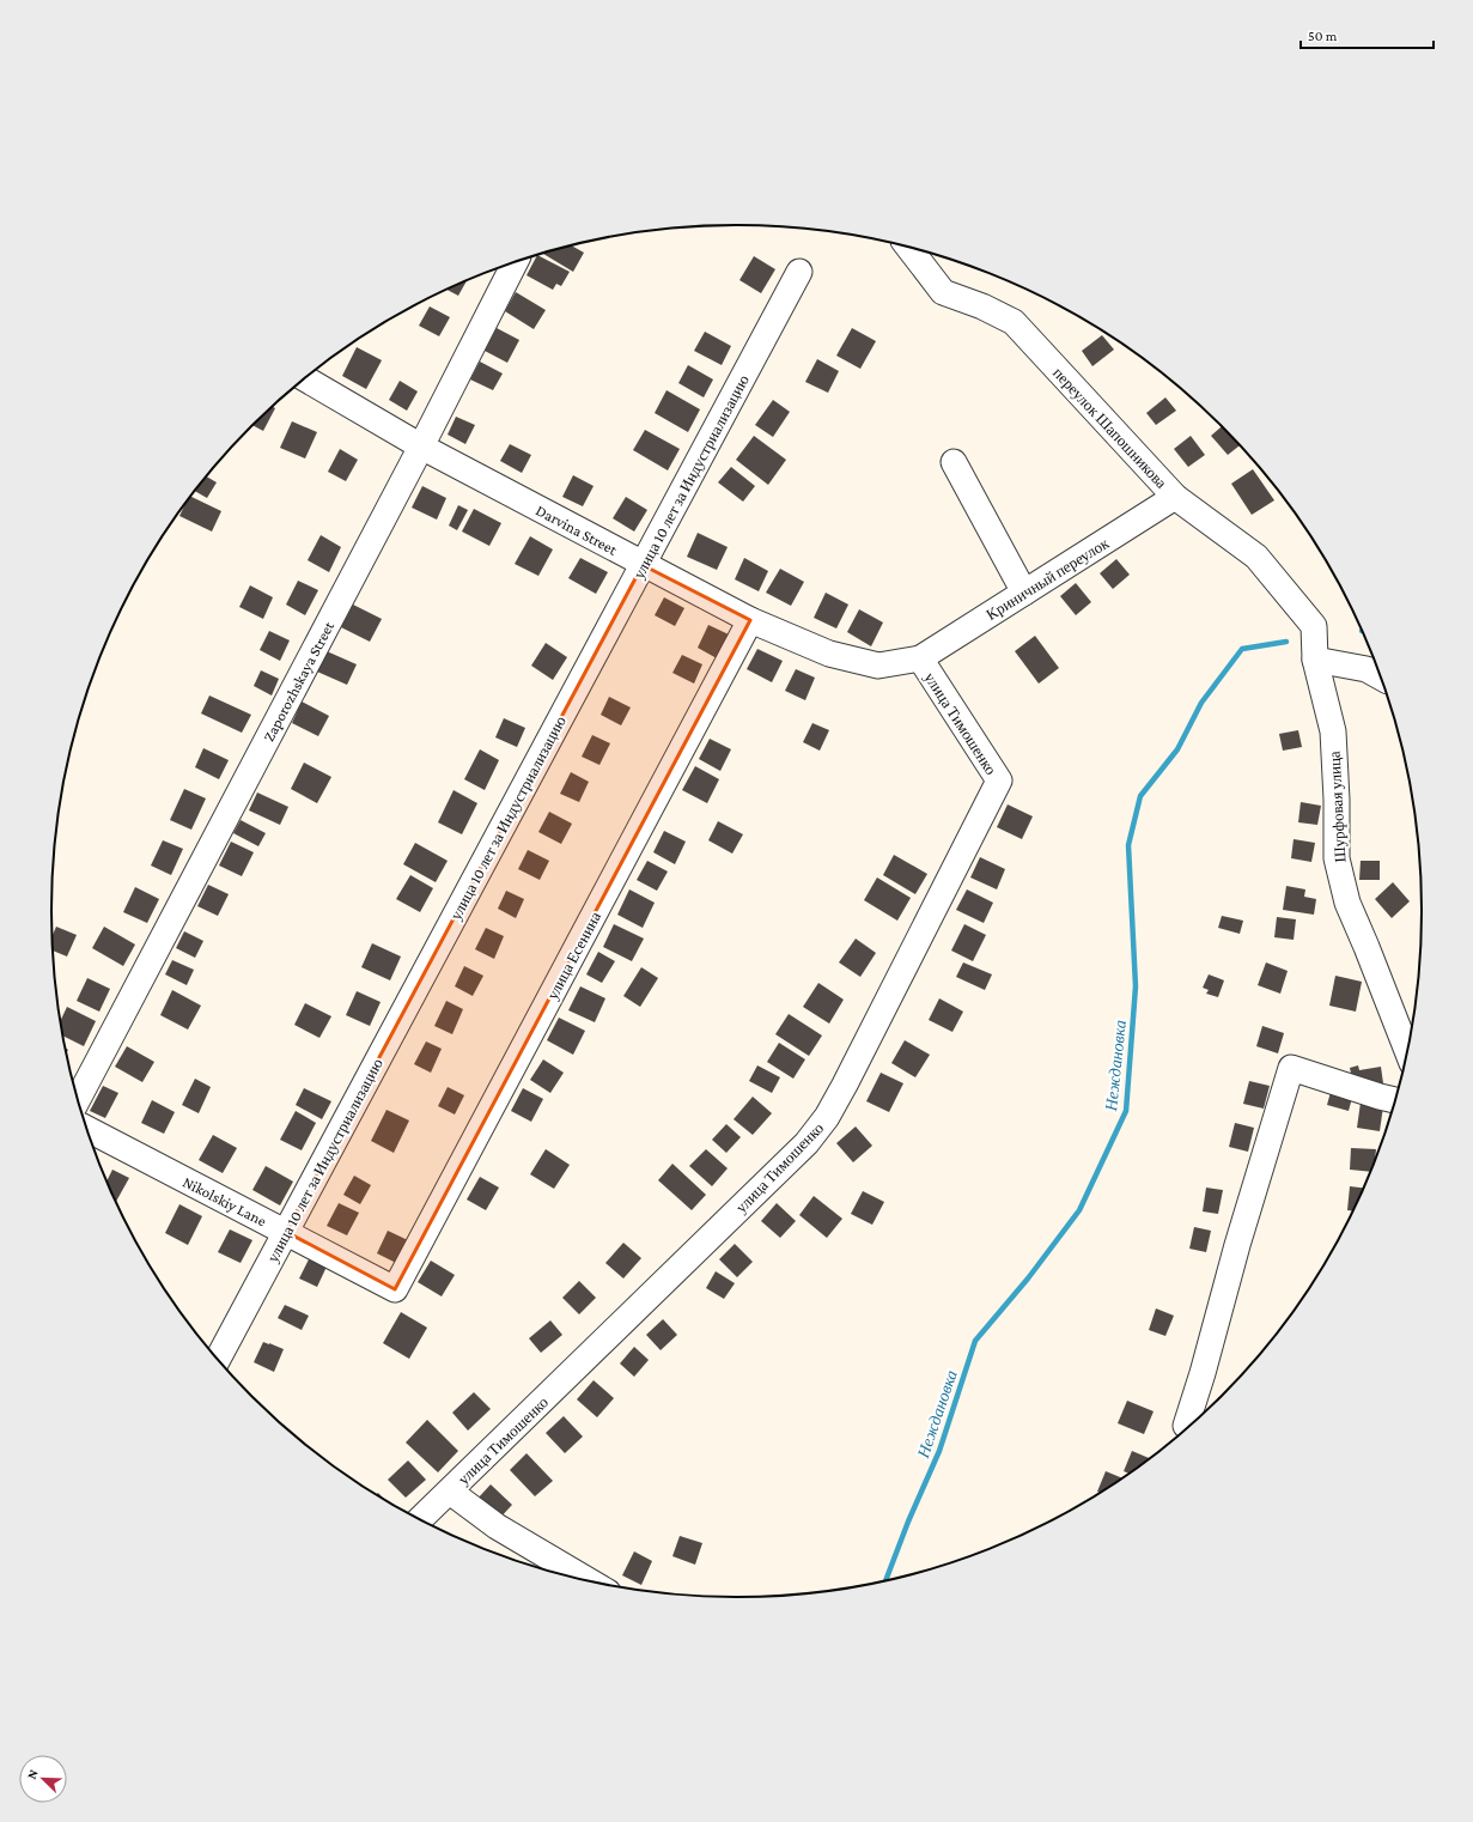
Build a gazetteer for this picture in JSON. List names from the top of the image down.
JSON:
{
  "streets": {
    "street": [
      "переулок Шапошникова",
      "улица 10 лет за Индустриализацию",
      "Darvina Street",
      "Криничный переулок",
      "Zaporozhskaya Street",
      "улица Тимошенко",
      "Шурфовая улица",
      "улица Есенина",
      "Nikolskiy Lane"
    ]
  },
  "crossings": [
    ["переулок Шапошникова", "Криничный переулок"],
    ["переулок Шапошникова", "Шурфовая улица"],
    ["улица 10 лет за Индустриализацию", "Darvina Street"],
    ["улица 10 лет за Индустриализацию", "Nikolskiy Lane"],
    ["Darvina Street", "Криничный переулок"],
    ["Darvina Street", "Zaporozhskaya Street"],
    ["Darvina Street", "улица Тимошенко"],
    ["Darvina Street", "улица Есенина"],
    ["Криничный переулок", "улица Тимошенко"],
    ["улица Есенина", "Nikolskiy Lane"]
  ],
  "water": ["Неждановка"],
  "scale_bar": "50 m",
  "north": "top left"
}
